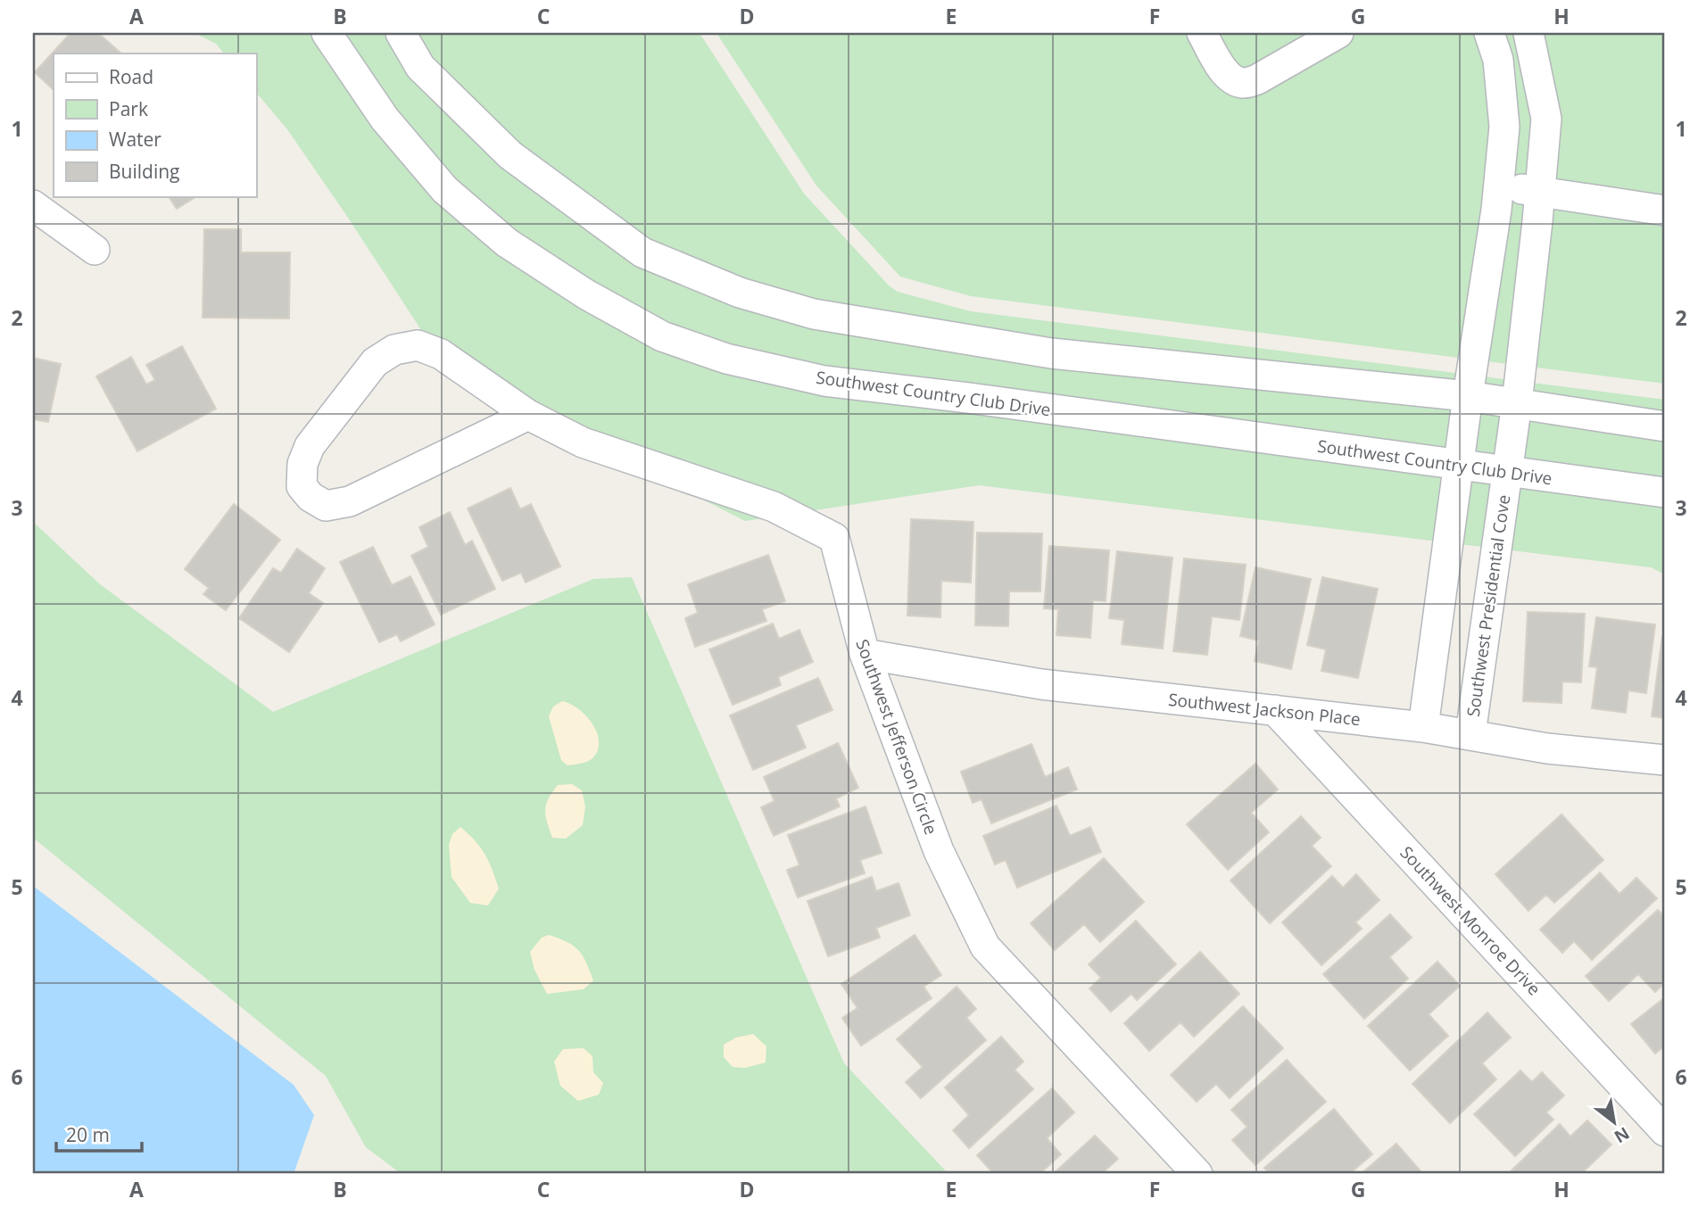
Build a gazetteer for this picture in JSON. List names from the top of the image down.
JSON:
{
  "streets": {
    "street": [
      "Southwest Country Club Drive",
      "Southwest Presidential Cove",
      "Southwest Jackson Place",
      "Southwest Jefferson Circle",
      "Southwest Monroe Drive"
    ]
  },
  "crossings": [
    ["Southwest Country Club Drive", "Southwest Presidential Cove"],
    ["Southwest Presidential Cove", "Southwest Jackson Place"],
    ["Southwest Jackson Place", "Southwest Jefferson Circle"],
    ["Southwest Jackson Place", "Southwest Monroe Drive"]
  ],
  "legend": [
    "Road",
    "Park",
    "Water",
    "Building"
  ],
  "scale_bar": "20 m",
  "north": "bottom right",
  "grid": {
    "columns": [
      "A",
      "B",
      "C",
      "D",
      "E",
      "F",
      "G",
      "H"
    ],
    "rows": [
      "1",
      "2",
      "3",
      "4",
      "5",
      "6"
    ]
  }
}
